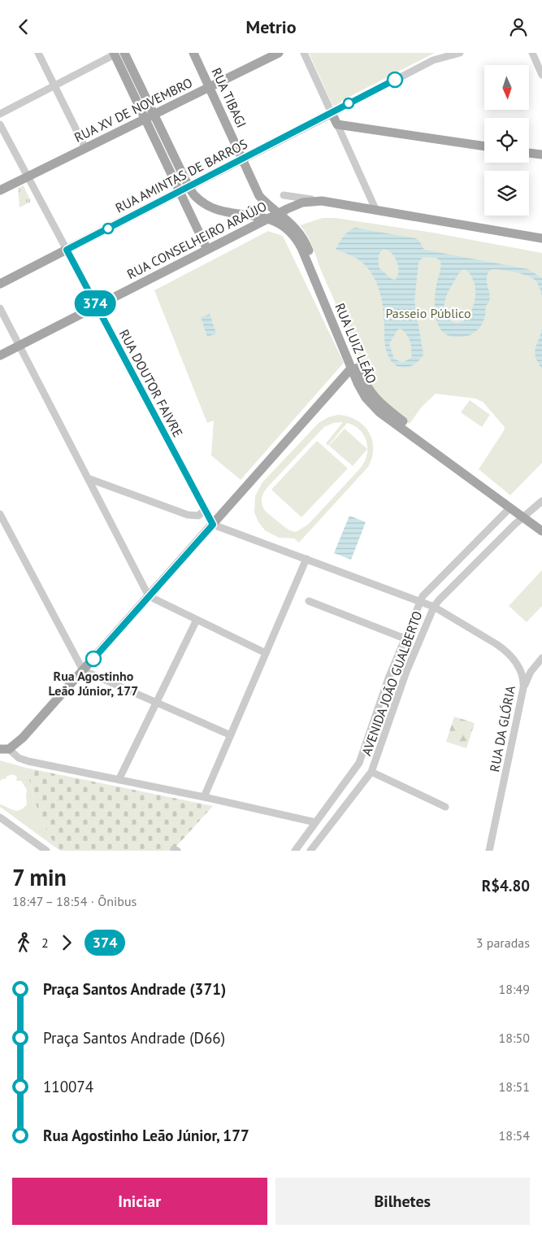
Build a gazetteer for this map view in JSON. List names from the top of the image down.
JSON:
{
  "streets": {
    "main road": [
      "RUA TIBAGI",
      "RUA XV DE NOVEMBRO",
      "RUA AMINTAS DE BARROS",
      "RUA CONSELHEIRO ARAÚJO",
      "RUA LUIZ LEÃO"
    ],
    "street": ["RUA DOUTOR FAIVRE", "AVENIDA JOÃO GUALBERTO", "RUA DA GLÓRIA"]
  },
  "crossings": [
    ["RUA TIBAGI", "RUA XV DE NOVEMBRO"],
    ["RUA TIBAGI", "RUA AMINTAS DE BARROS"],
    ["RUA TIBAGI", "RUA CONSELHEIRO ARAÚJO"],
    ["RUA TIBAGI", "RUA LUIZ LEÃO"],
    ["RUA XV DE NOVEMBRO", "RUA LUIZ LEÃO"],
    ["RUA XV DE NOVEMBRO", "RUA DOUTOR FAIVRE"],
    ["RUA AMINTAS DE BARROS", "RUA LUIZ LEÃO"],
    ["RUA AMINTAS DE BARROS", "RUA DOUTOR FAIVRE"],
    ["RUA CONSELHEIRO ARAÚJO", "RUA LUIZ LEÃO"],
    ["RUA CONSELHEIRO ARAÚJO", "RUA DOUTOR FAIVRE"],
    ["RUA LUIZ LEÃO", "AVENIDA JOÃO GUALBERTO"],
    ["RUA DOUTOR FAIVRE", "RUA DA GLÓRIA"],
    ["AVENIDA JOÃO GUALBERTO", "RUA DA GLÓRIA"]
  ],
  "parks": ["Passeio Público"],
  "places": ["Rua Agostinho Leão Júnior, 177"],
  "lines": ["bus line 374"],
  "north": "bottom",
  "page": {
    "header": "Metrio",
    "on_map": "374",
    "heading": ["7 min", "18:47 – 18:54 · Ônibus", "R$4.80"],
    "legs": ["2", "374", "3 paradas"],
    "list": [
      {
        "name": "Praça Santos Andrade (371)",
        "value": "18:49"
      },
      {
        "name": "Praça Santos Andrade (D66)",
        "value": "18:50"
      },
      {
        "name": "110074",
        "value": "18:51"
      },
      {
        "name": "Rua Agostinho Leão Júnior, 177",
        "value": "18:54"
      }
    ],
    "buttons": ["Iniciar", "Bilhetes"]
  }
}
